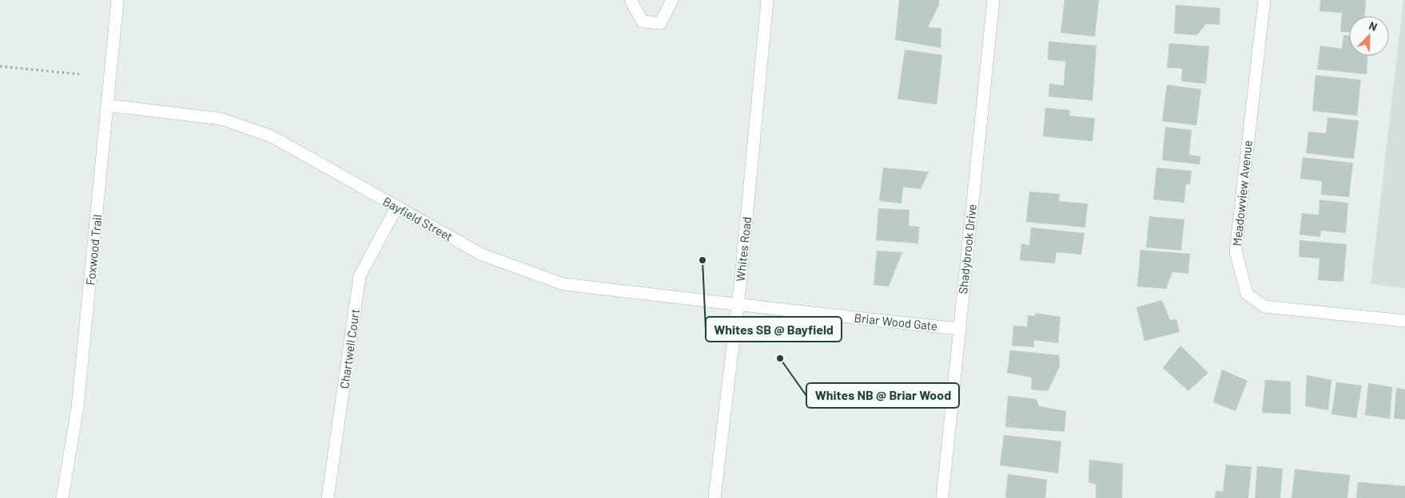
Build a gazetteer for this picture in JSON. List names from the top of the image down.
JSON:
{
  "streets": {
    "street": [
      "Meadowview Avenue",
      "Bayfield Street",
      "Whites Road",
      "Shadybrook Drive",
      "Foxwood Trail",
      "Briar Wood Gate",
      "Chartwell Court"
    ]
  },
  "crossings": [
    ["Bayfield Street", "Whites Road"],
    ["Bayfield Street", "Foxwood Trail"],
    ["Bayfield Street", "Briar Wood Gate"],
    ["Bayfield Street", "Chartwell Court"],
    ["Whites Road", "Briar Wood Gate"],
    ["Shadybrook Drive", "Briar Wood Gate"]
  ],
  "places": ["Whites SB @ Bayfield", "Whites NB @ Briar Wood"],
  "north": "top right"
}
